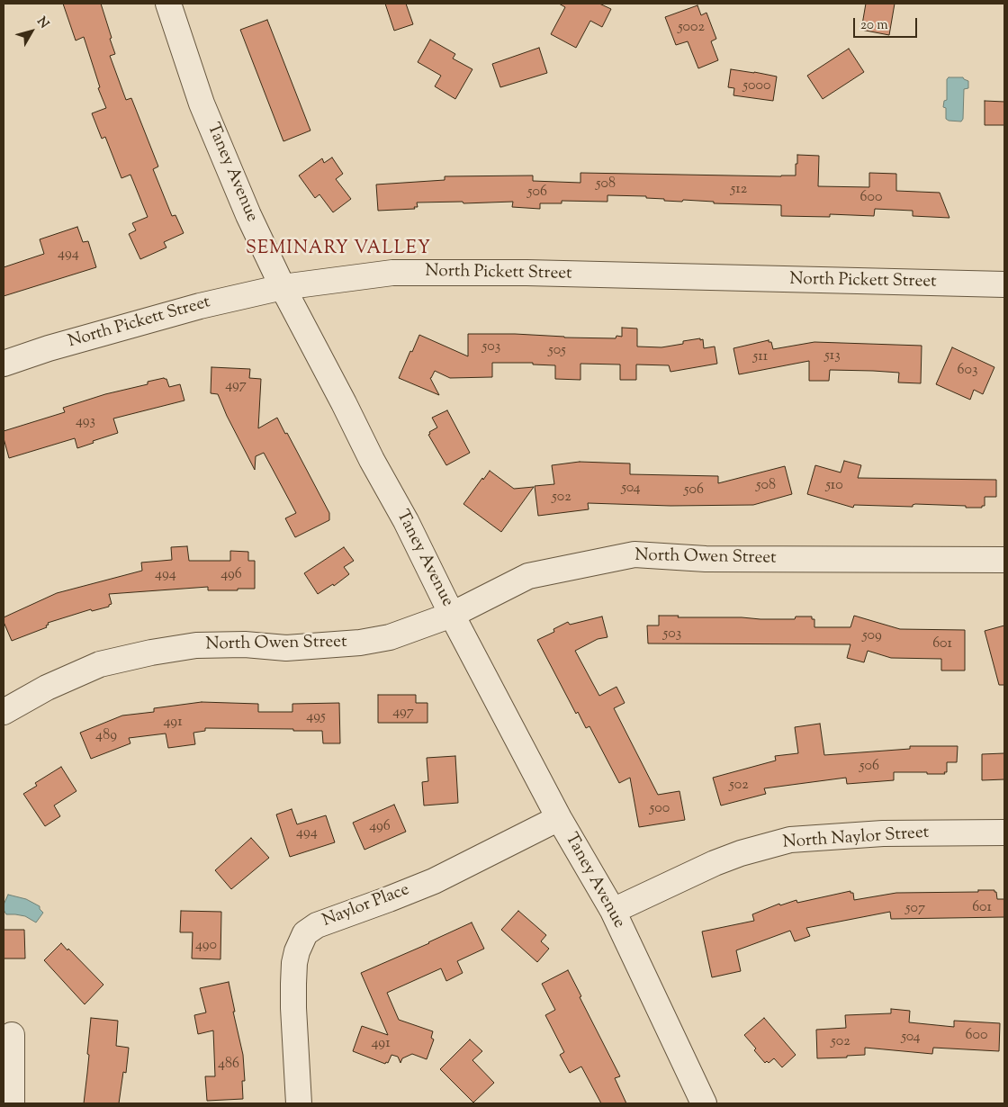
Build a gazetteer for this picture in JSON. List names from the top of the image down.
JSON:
{
  "streets": {
    "street": [
      "Taney Avenue",
      "North Pickett Street",
      "North Owen Street",
      "North Naylor Street",
      "Naylor Place"
    ]
  },
  "crossings": [
    ["Taney Avenue", "North Pickett Street"],
    ["Taney Avenue", "North Owen Street"],
    ["Taney Avenue", "North Naylor Street"],
    ["Taney Avenue", "Naylor Place"]
  ],
  "districts": ["SEMINARY VALLEY"],
  "house_numbers": [
    "5002",
    "5000",
    "508",
    "512",
    "506",
    "600",
    "494",
    "503",
    "505",
    "513",
    "511",
    "603",
    "497",
    "493",
    "508",
    "510",
    "504",
    "506",
    "502",
    "494",
    "496",
    "503",
    "509",
    "601",
    "497",
    "495",
    "491",
    "489",
    "506",
    "502",
    "500",
    "496",
    "494",
    "601",
    "507",
    "490",
    "600",
    "504",
    "502",
    "491",
    "486"
  ],
  "scale_bar": "20 m",
  "north": "top right"
}
